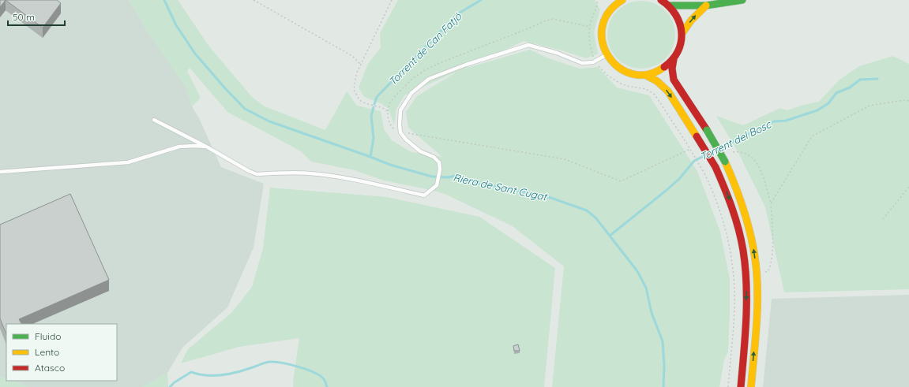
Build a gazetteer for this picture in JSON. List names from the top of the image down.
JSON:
{
  "water": ["Torrent de Can Fatjó", "Torrent del Bosc", "Riera de Sant Cugat"],
  "legend": ["Fluido", "Lento", "Atasco"],
  "scale_bar": "50 m"
}
